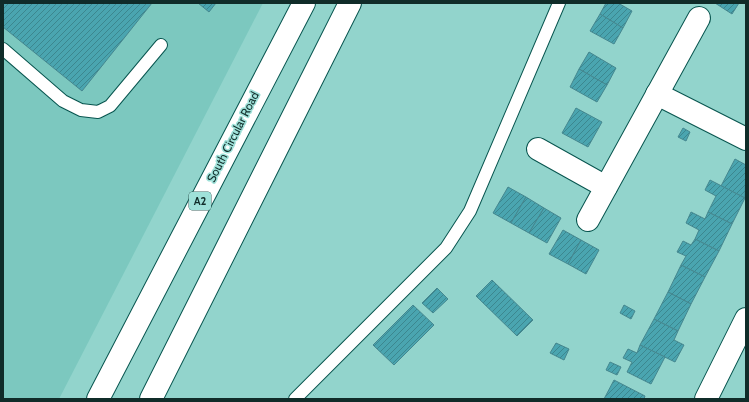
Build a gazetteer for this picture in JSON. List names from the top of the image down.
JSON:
{
  "streets": {
    "main road": ["South Circular Road", "A2"]
  }
}
